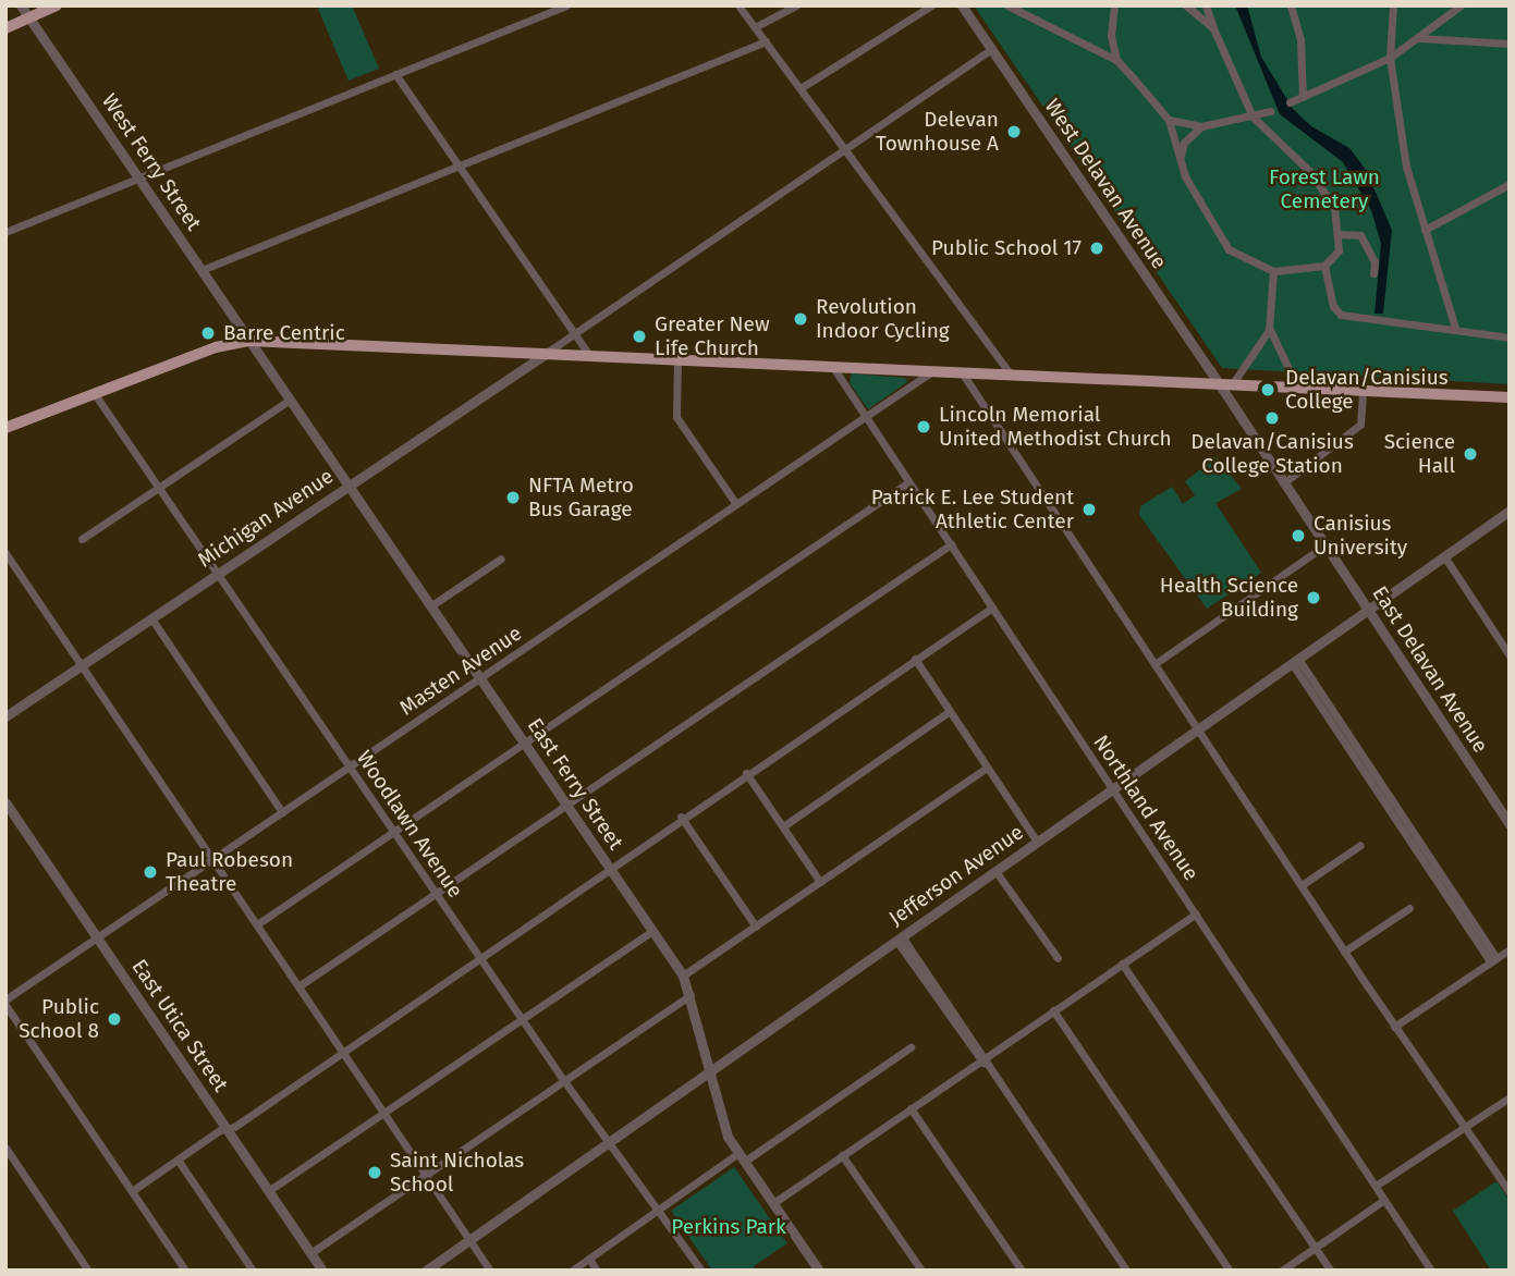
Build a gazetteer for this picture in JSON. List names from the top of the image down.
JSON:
{
  "streets": {
    "street": [
      "West Ferry Street",
      "West Delavan Avenue",
      "Michigan Avenue",
      "East Delavan Avenue",
      "Masten Avenue",
      "East Ferry Street",
      "Northland Avenue",
      "Woodlawn Avenue",
      "Jefferson Avenue",
      "East Utica Street"
    ]
  },
  "crossings": [
    ["West Ferry Street", "East Ferry Street"],
    ["West Delavan Avenue", "East Delavan Avenue"],
    ["Michigan Avenue", "East Ferry Street"],
    ["Michigan Avenue", "Woodlawn Avenue"],
    ["East Delavan Avenue", "Jefferson Avenue"],
    ["Masten Avenue", "East Ferry Street"],
    ["Masten Avenue", "Northland Avenue"],
    ["Masten Avenue", "Woodlawn Avenue"],
    ["Masten Avenue", "East Utica Street"],
    ["East Ferry Street", "Jefferson Avenue"],
    ["Northland Avenue", "Jefferson Avenue"],
    ["Woodlawn Avenue", "Jefferson Avenue"]
  ],
  "parks": ["Forest Lawn Cemetery", "Perkins Park"],
  "places": [
    "Delevan Townhouse A",
    "Public School 17",
    "Revolution Indoor Cycling",
    "Barre Centric",
    "Greater New Life Church",
    "Delavan/Canisius College",
    "Delavan/Canisius College Station",
    "Lincoln Memorial United Methodist Church",
    "Science Hall",
    "NFTA Metro Bus Garage",
    "Patrick E. Lee Student Athletic Center",
    "Canisius University",
    "Health Science Building",
    "Paul Robeson Theatre",
    "Public School 8",
    "Saint Nicholas School"
  ]
}
